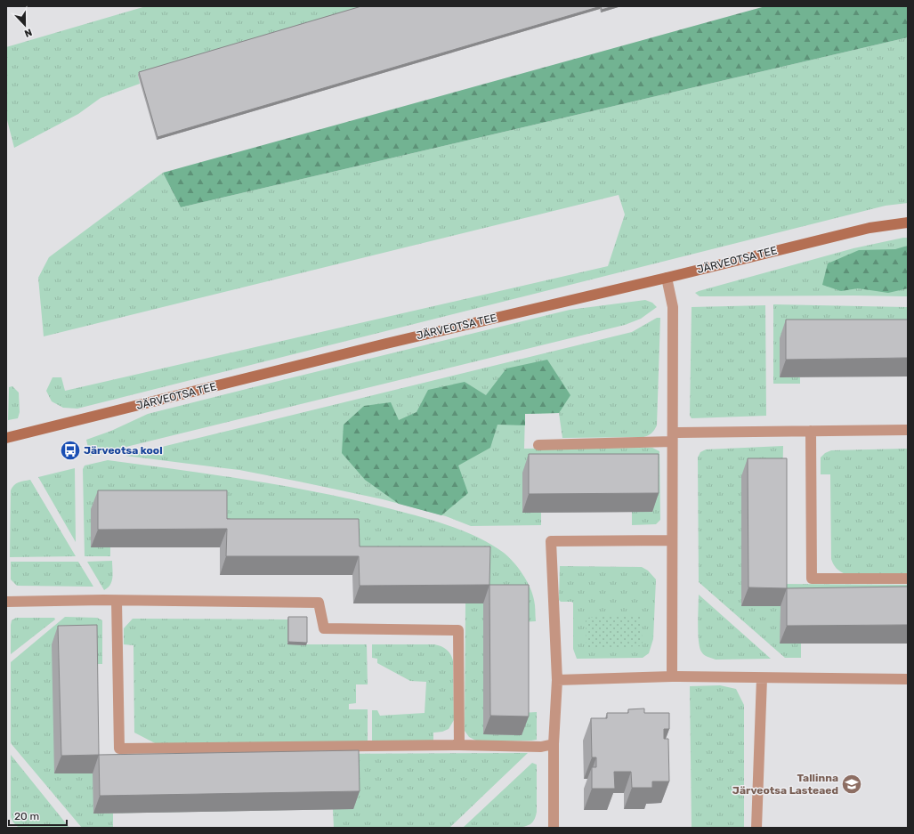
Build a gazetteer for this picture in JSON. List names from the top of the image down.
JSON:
{
  "streets": {
    "main road": ["JÄRVEOTSA TEE"]
  },
  "places": {
    "bus stop": ["Järveotsa kool"],
    "school or university": ["Tallinna Järveotsa Lasteaed"]
  },
  "scale_bar": "20 m",
  "north": "bottom"
}
